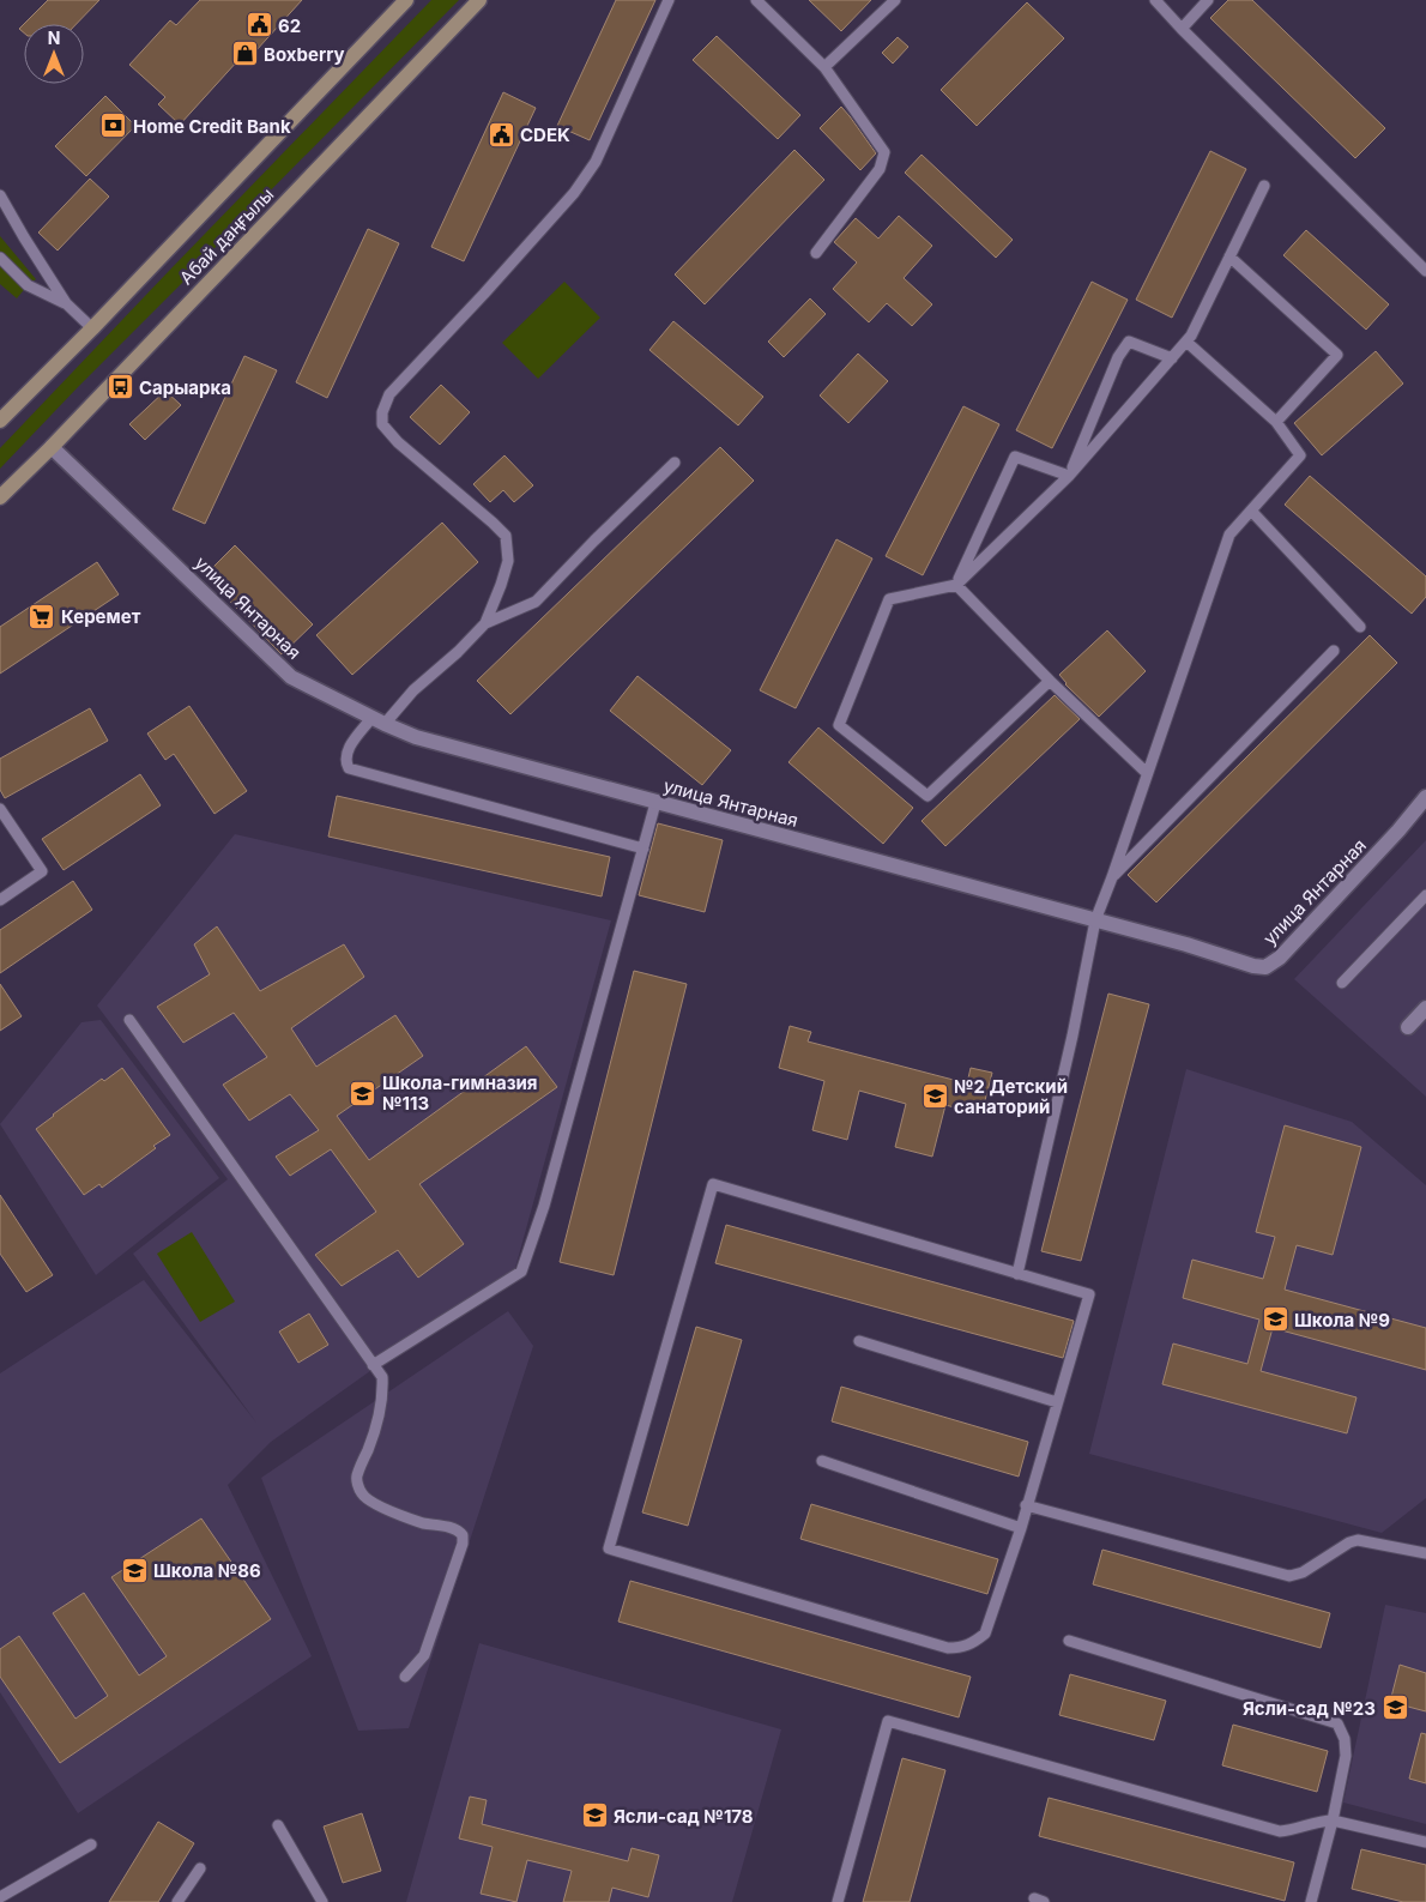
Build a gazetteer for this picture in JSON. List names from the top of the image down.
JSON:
{
  "streets": {
    "main road": ["Абай даңғылы"],
    "street": ["улица Янтарная"]
  },
  "crossings": [
    ["Абай даңғылы", "улица Янтарная"]
  ],
  "places": {
    "public building": ["62", "CDEK"],
    "shop": ["Boxberry"],
    "bank": ["Home Credit Bank"],
    "bus stop": ["Сарыарка"],
    "supermarket": ["Керемет"],
    "school or university": [
      "Школа-гимназия №113",
      "№2 Детский санаторий",
      "Школа №9",
      "Школа №86",
      "Ясли-сад №23",
      "Ясли-сад №178"
    ]
  },
  "north": "top"
}
